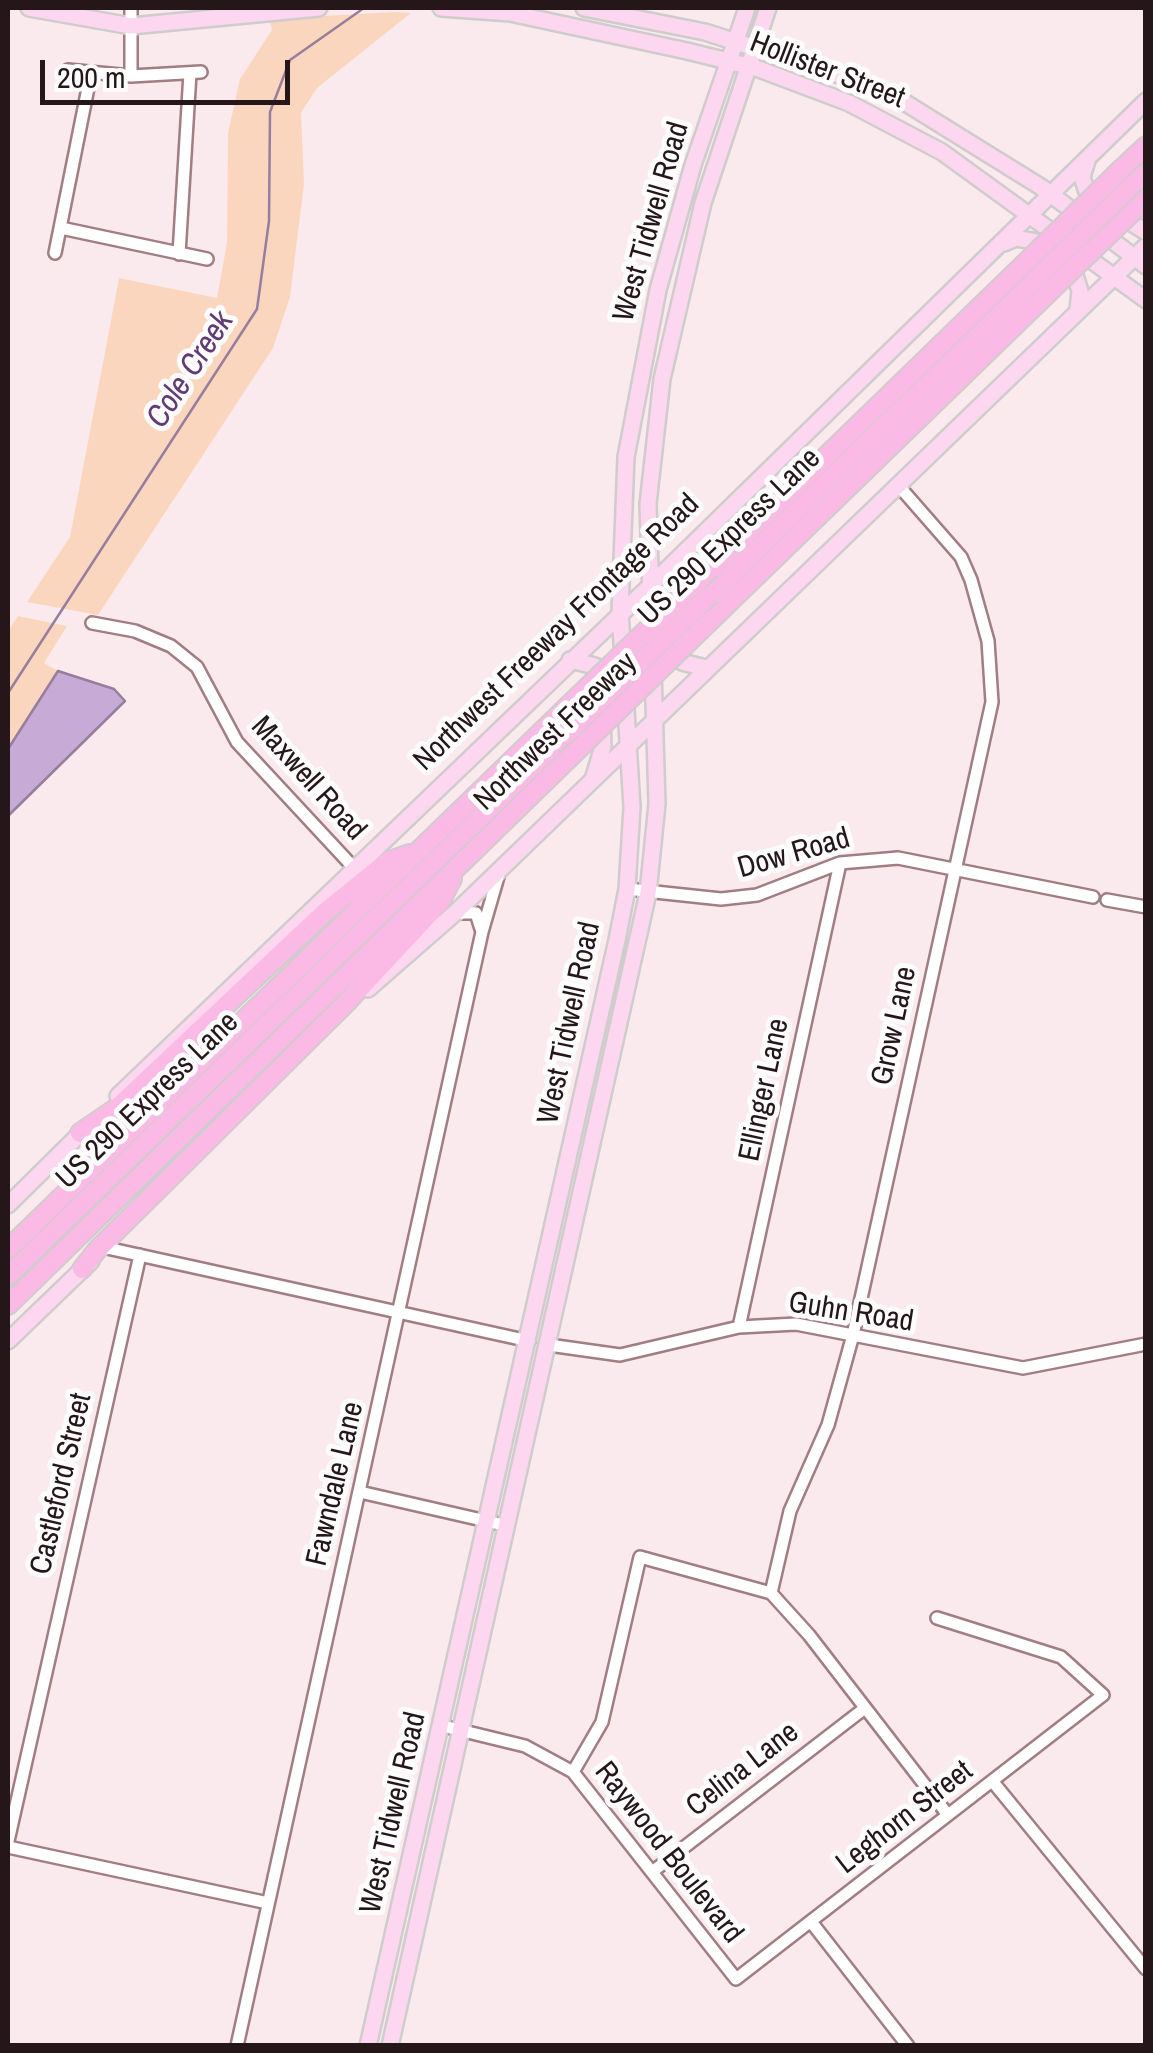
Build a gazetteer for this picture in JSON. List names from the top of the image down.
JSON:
{
  "streets": {
    "highway": ["US 290 Express Lane", "Northwest Freeway"],
    "main road": ["Hollister Street", "West Tidwell Road", "Northwest Freeway Frontage Road"],
    "street": [
      "Maxwell Road",
      "Dow Road",
      "Grow Lane",
      "Ellinger Lane",
      "Guhn Road",
      "Castleford Street",
      "Fawndale Lane",
      "Celina Lane",
      "Leghorn Street",
      "Raywood Boulevard"
    ]
  },
  "crossings": [
    ["Hollister Street", "West Tidwell Road"],
    ["Hollister Street", "Northwest Freeway Frontage Road"],
    ["West Tidwell Road", "Northwest Freeway Frontage Road"],
    ["West Tidwell Road", "Dow Road"],
    ["West Tidwell Road", "Guhn Road"],
    ["West Tidwell Road", "Raywood Boulevard"],
    ["US 290 Express Lane", "Northwest Freeway"],
    ["Northwest Freeway Frontage Road", "Maxwell Road"],
    ["Dow Road", "Grow Lane"],
    ["Dow Road", "Ellinger Lane"],
    ["Grow Lane", "Guhn Road"],
    ["Ellinger Lane", "Guhn Road"],
    ["Celina Lane", "Raywood Boulevard"],
    ["Leghorn Street", "Raywood Boulevard"]
  ],
  "water": ["Cole Creek"],
  "scale_bar": "200 m"
}
